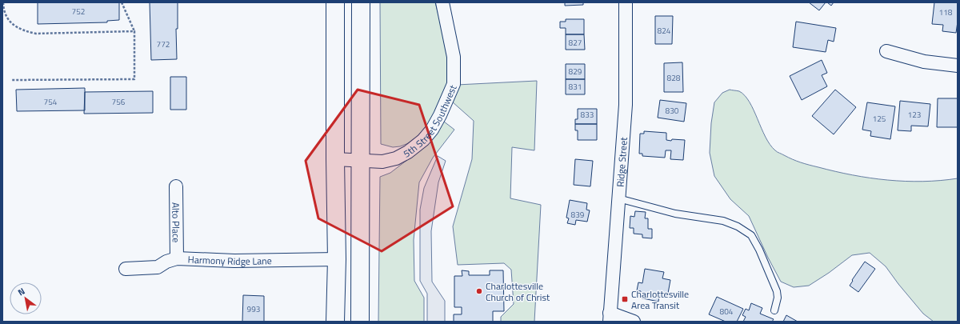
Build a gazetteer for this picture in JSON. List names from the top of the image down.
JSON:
{
  "streets": {
    "street": [
      "5th Street Southwest",
      "Ridge Street",
      "Alto Place",
      "Harmony Ridge Lane"
    ]
  },
  "crossings": [
    ["Alto Place", "Harmony Ridge Lane"]
  ],
  "places": {
    "other": ["Charlottesville Church of Christ"],
    "transit": ["Charlottesville Area Transit"]
  },
  "house_numbers": [
    "752",
    "118",
    "824",
    "827",
    "772",
    "829",
    "828",
    "831",
    "754",
    "756",
    "830",
    "833",
    "123",
    "125",
    "839",
    "993",
    "804"
  ],
  "north": "top left"
}
